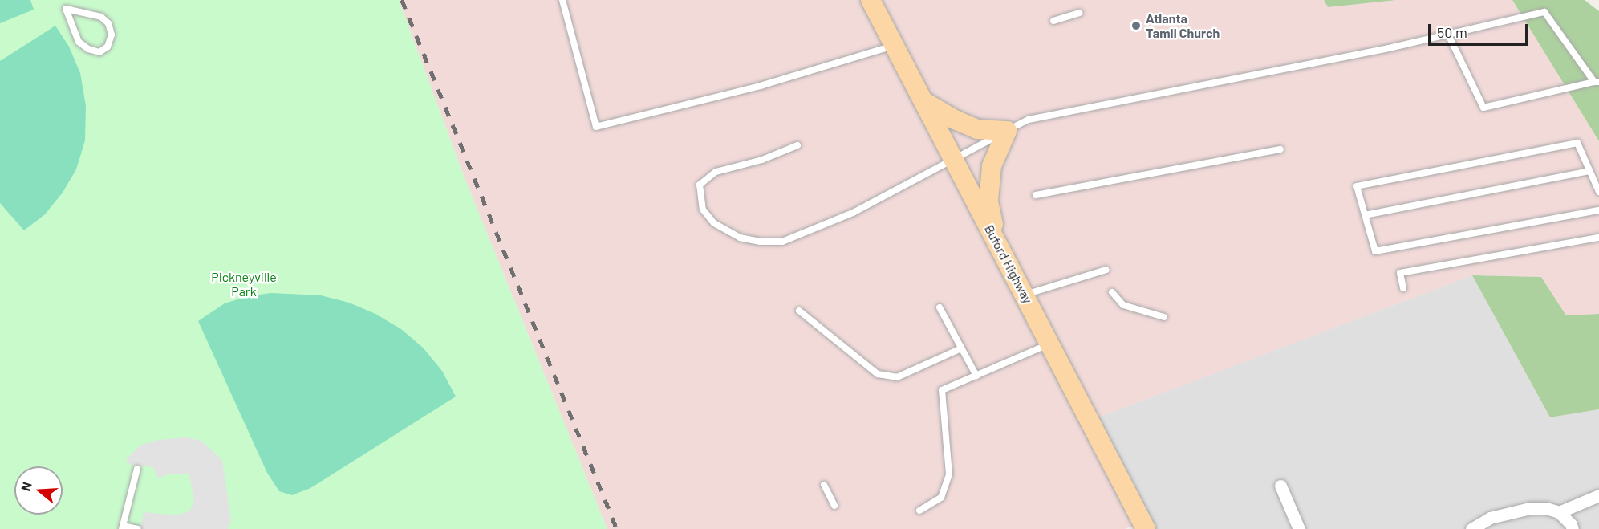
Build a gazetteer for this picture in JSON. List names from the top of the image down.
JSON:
{
  "streets": {
    "main road": ["Buford Highway"]
  },
  "parks": ["Pickneyville Park"],
  "places": ["Atlanta Tamil Church"],
  "scale_bar": "50 m",
  "north": "left"
}
